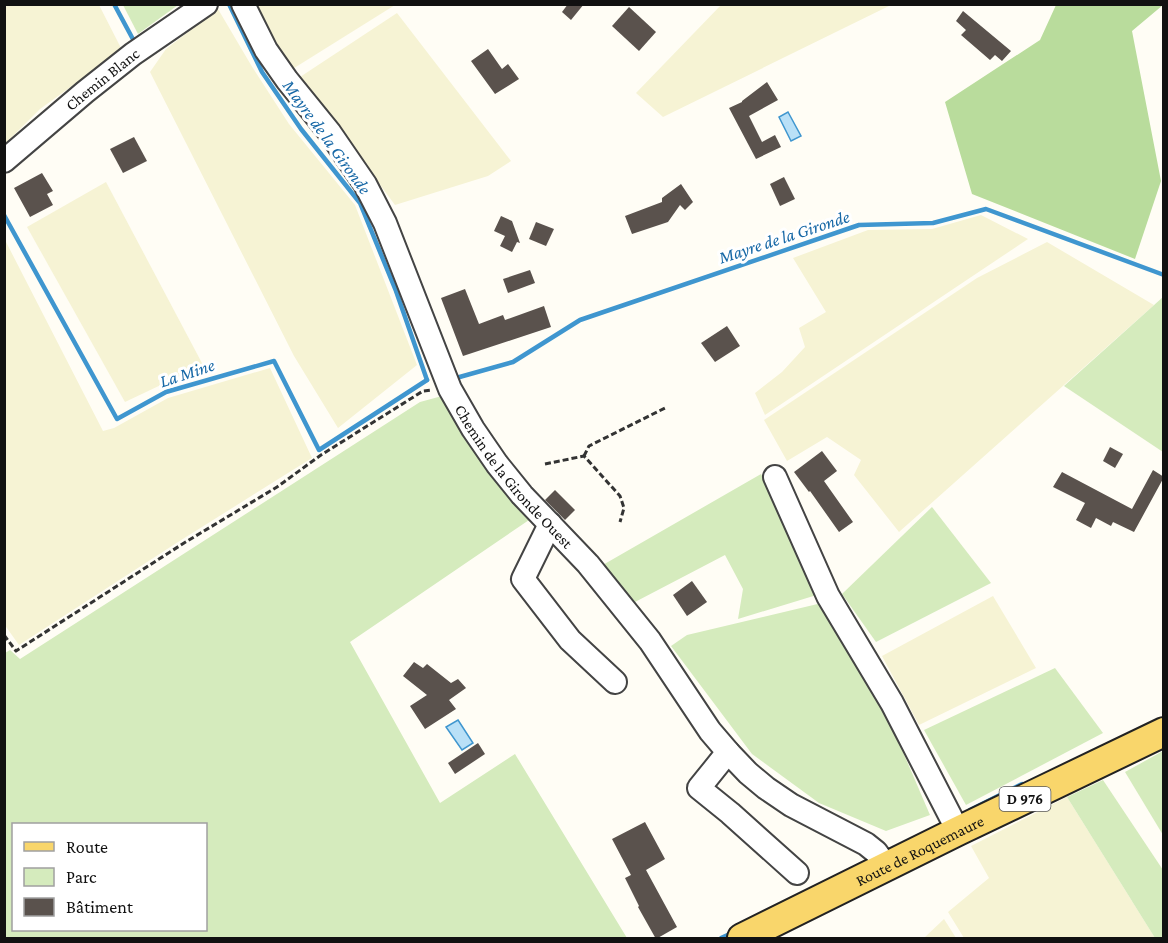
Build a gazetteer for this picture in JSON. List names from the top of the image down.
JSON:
{
  "streets": {
    "main road": ["D 976", "Route de Roquemaure"],
    "street": ["Chemin Blanc", "Chemin de la Gironde Ouest"]
  },
  "crossings": [
    ["Chemin de la Gironde Ouest", "Route de Roquemaure"]
  ],
  "water": ["Mayre de la Gironde", "La Mine"],
  "legend": ["Route", "Parc", "Bâtiment"]
}
